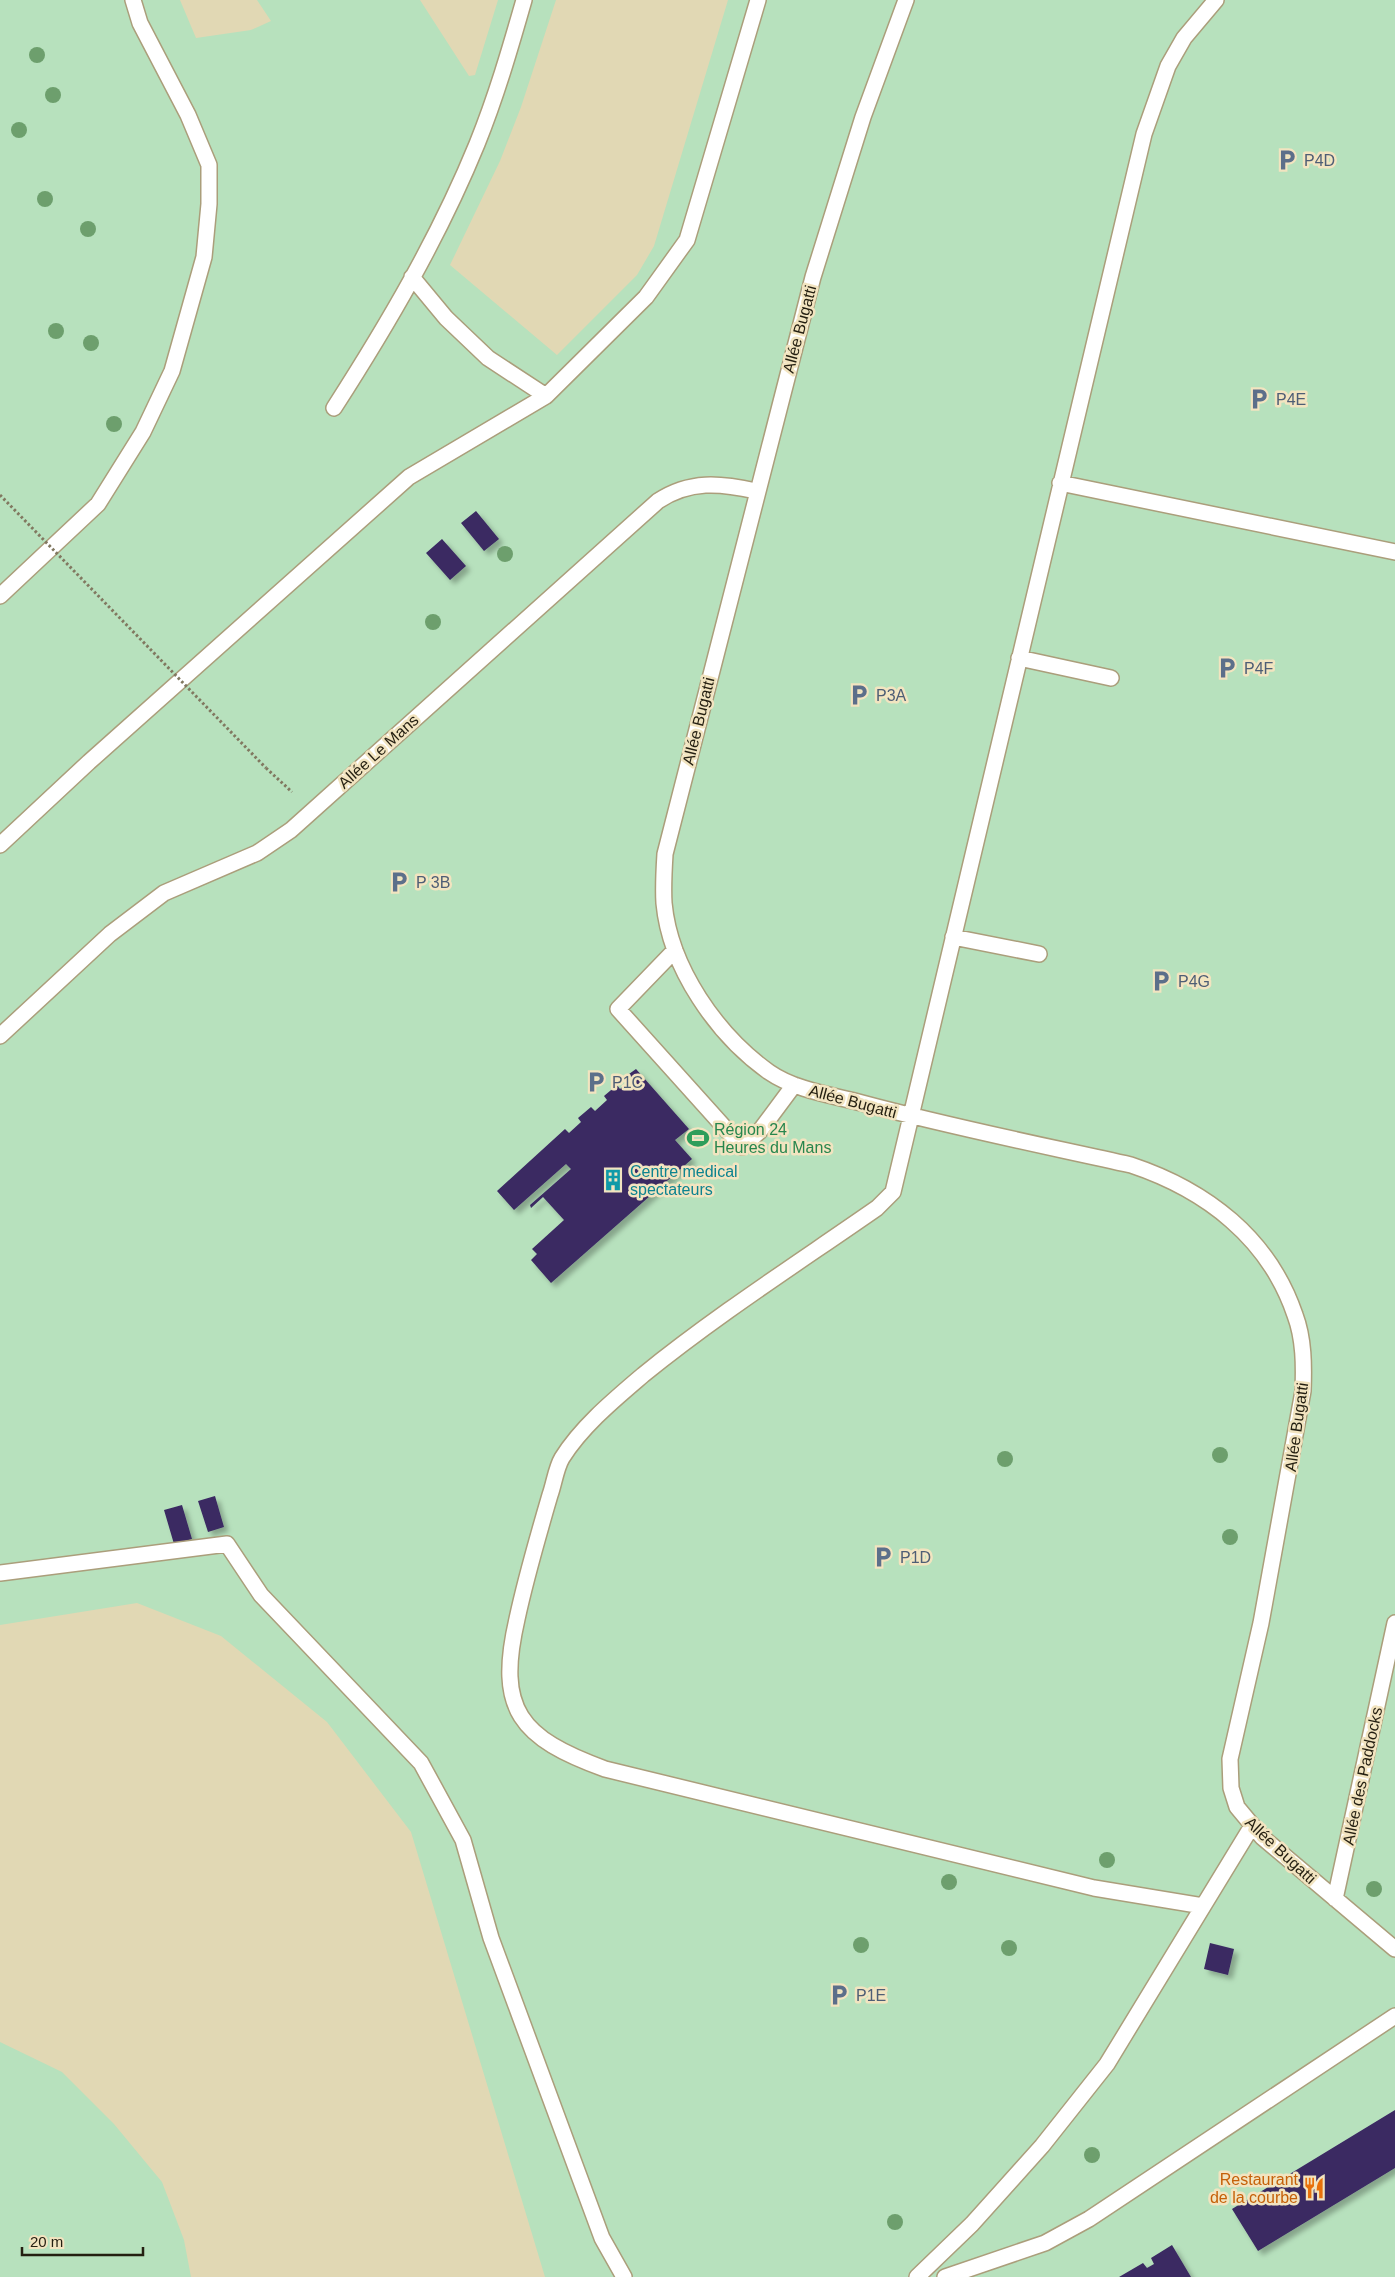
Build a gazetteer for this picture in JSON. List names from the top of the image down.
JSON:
{
  "streets": {
    "lane": ["Allée Bugatti", "Allée Le Mans", "Allée des Paddocks"]
  },
  "crossings": [
    ["Allée Bugatti", "Allée Le Mans"],
    ["Allée Bugatti", "Allée des Paddocks"]
  ],
  "places": {
    "parking": [
      "P4D",
      "P4E",
      "P4F",
      "P3A",
      "P 3B",
      "P4G",
      "P1C",
      "P1D",
      "P1E"
    ],
    "sports": ["Région 24 Heures du Mans"],
    "building": ["Centre medical spectateurs"],
    "restaurant": ["Restaurant de la courbe"]
  },
  "scale_bar": "20 m"
}
